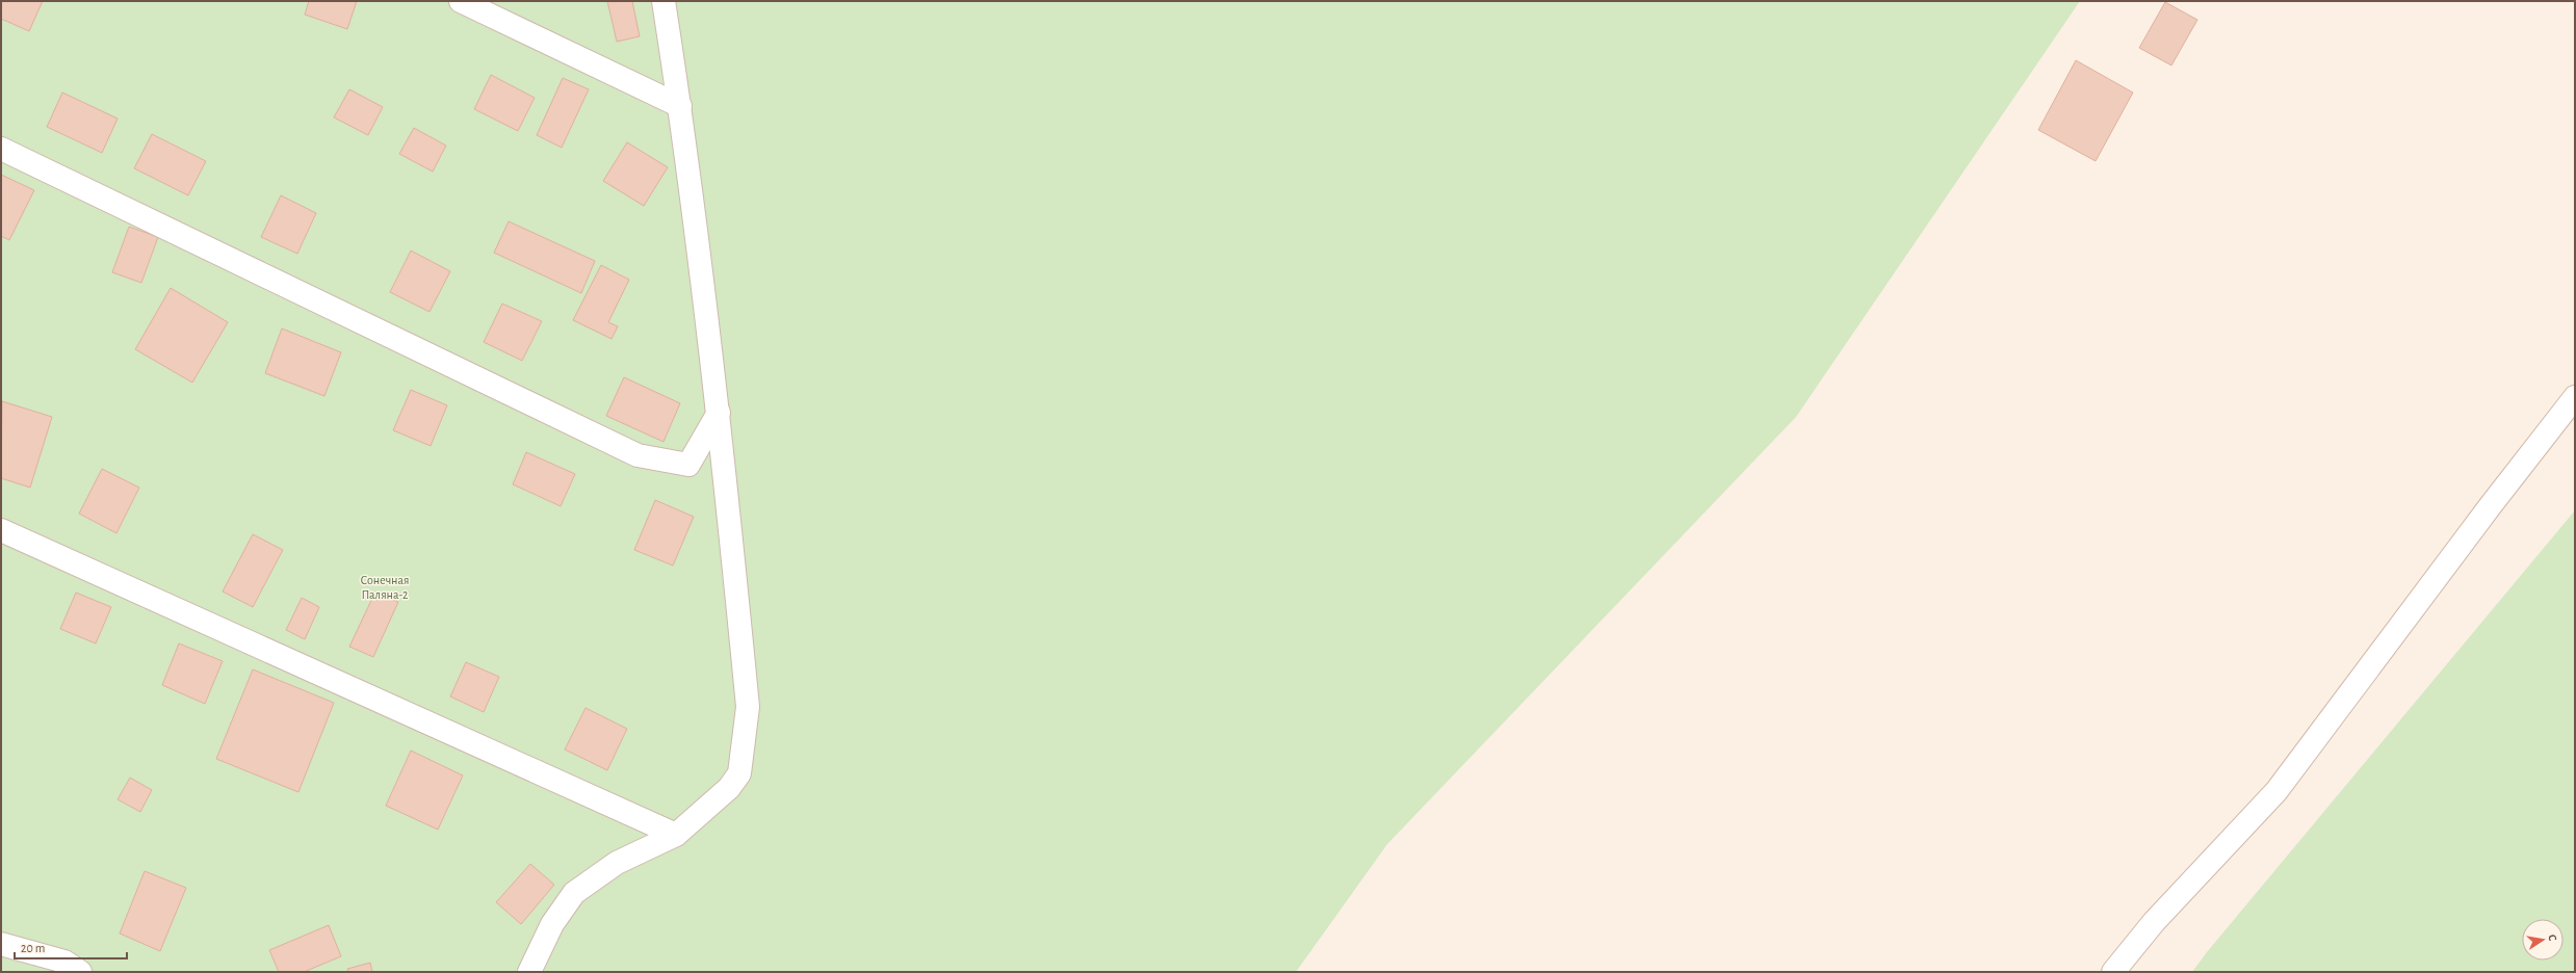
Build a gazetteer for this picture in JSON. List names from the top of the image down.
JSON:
{
  "parks": ["Сонечная Паляна-2"],
  "scale_bar": "20 m",
  "north": "right"
}
